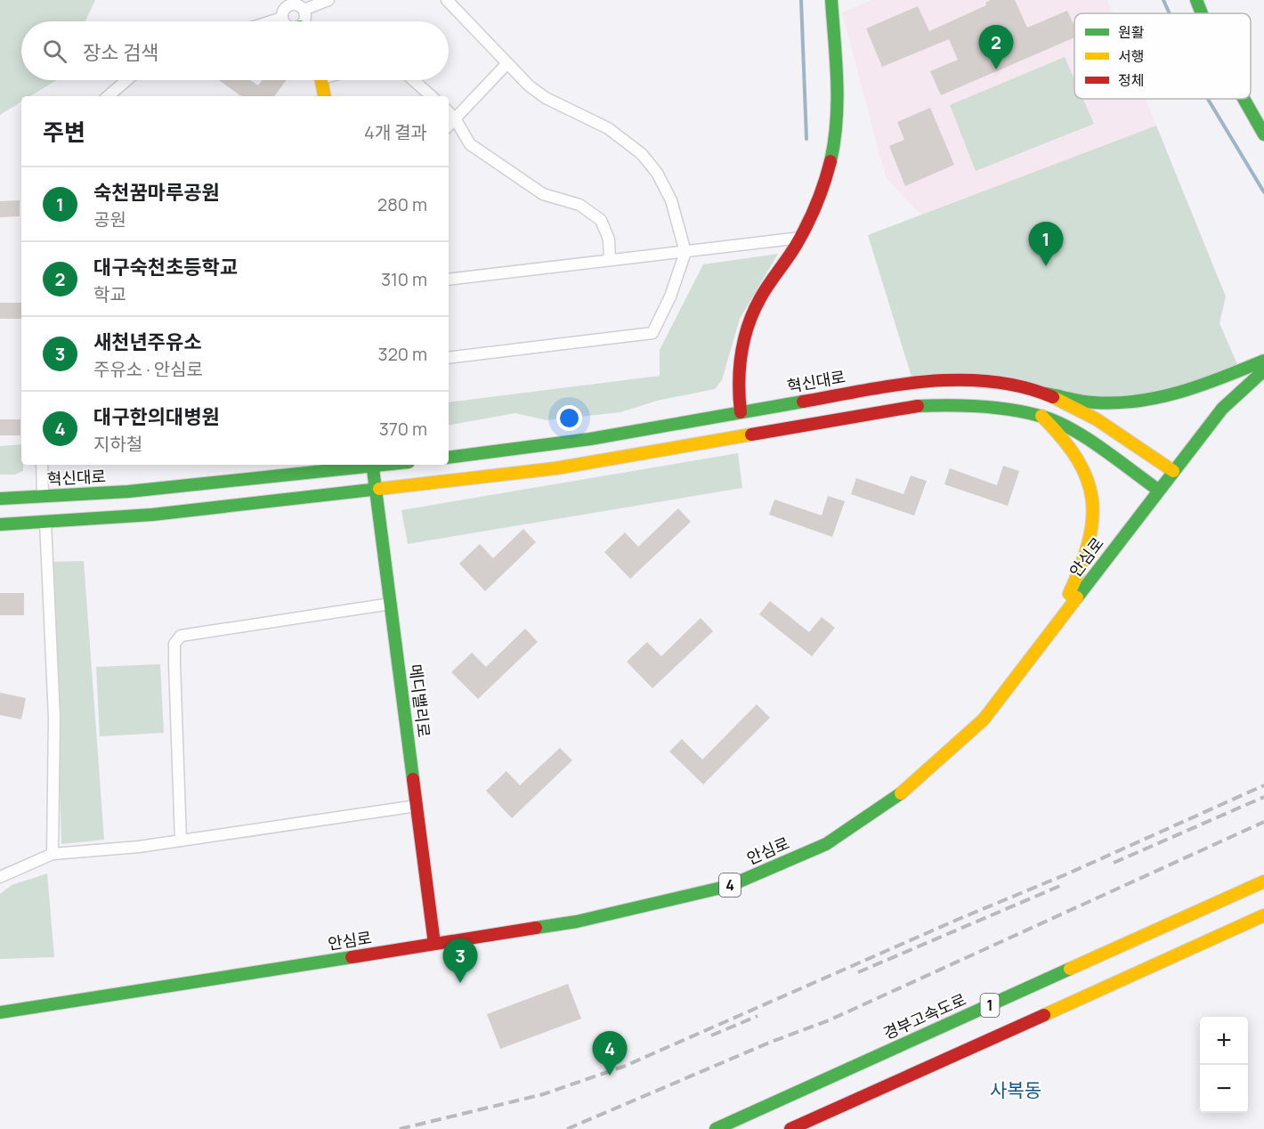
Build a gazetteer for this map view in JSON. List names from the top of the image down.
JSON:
{
  "streets": {
    "main road": [
      "혁신대로",
      "안심로",
      "메디밸리로",
      "4",
      "1",
      "경부고속도로"
    ]
  },
  "crossings": [
    ["혁신대로", "안심로"],
    ["혁신대로", "메디밸리로"],
    ["안심로", "메디밸리로"]
  ],
  "districts": ["사복동"],
  "legend": ["원활", "서행", "정체"],
  "page": {
    "search": "장소 검색",
    "pins": [
      "2",
      "1",
      "3",
      "4"
    ],
    "heading": ["주변", "4개 결과"],
    "list": [
      {
        "mark": "1",
        "name": "숙천꿈마루공원",
        "note": "공원",
        "value": "280 m"
      },
      {
        "mark": "2",
        "name": "대구숙천초등학교",
        "note": "학교",
        "value": "310 m"
      },
      {
        "mark": "3",
        "name": "새천년주유소",
        "note": "주유소 · 안심로",
        "value": "320 m"
      },
      {
        "mark": "4",
        "name": "대구한의대병원",
        "note": "지하철",
        "value": "370 m"
      }
    ],
    "map_buttons": ["+", "−"]
  }
}
